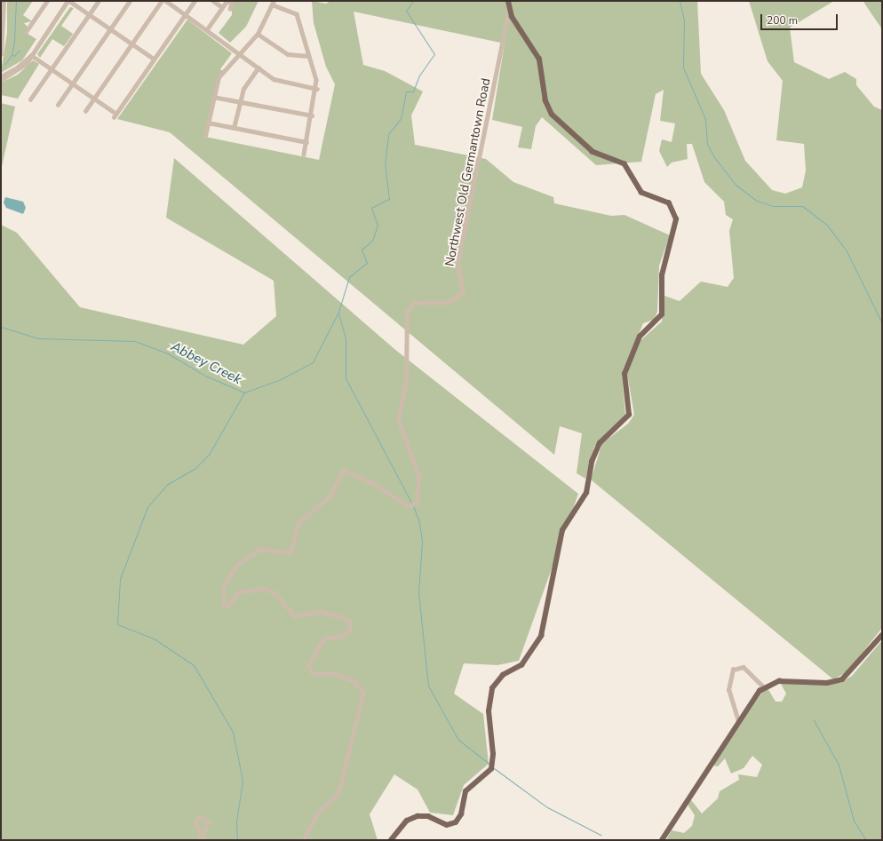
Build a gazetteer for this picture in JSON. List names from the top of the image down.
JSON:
{
  "streets": {
    "street": ["Northwest Old Germantown Road"]
  },
  "water": ["Abbey Creek"],
  "scale_bar": "200 m"
}
